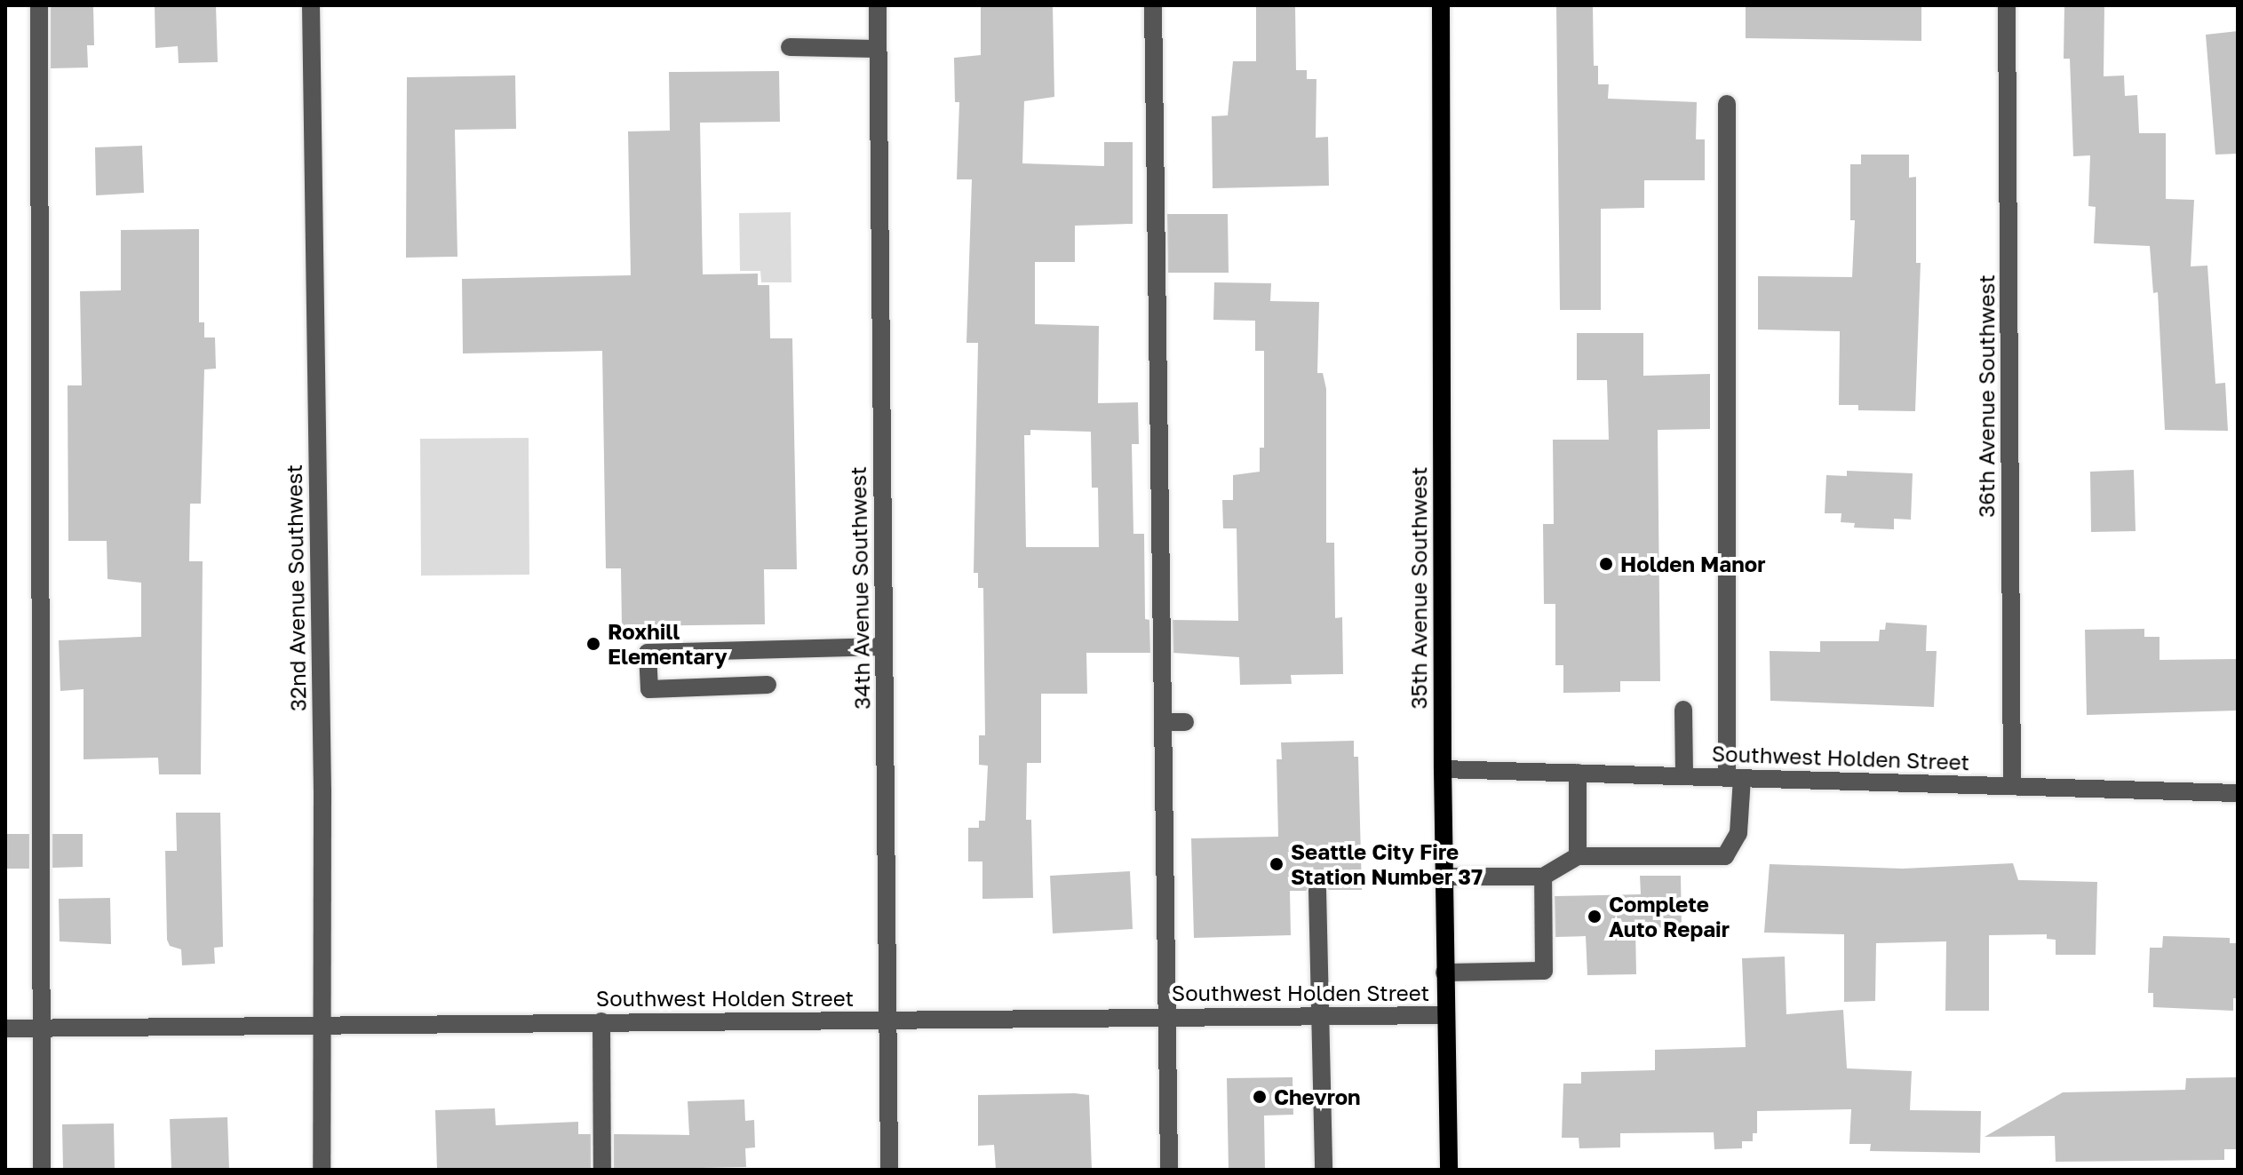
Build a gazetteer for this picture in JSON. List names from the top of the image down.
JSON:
{
  "streets": {
    "main road": ["35th Avenue Southwest"],
    "street": [
      "36th Avenue Southwest",
      "32nd Avenue Southwest",
      "34th Avenue Southwest",
      "Southwest Holden Street"
    ]
  },
  "crossings": [
    ["36th Avenue Southwest", "Southwest Holden Street"],
    ["32nd Avenue Southwest", "Southwest Holden Street"],
    ["34th Avenue Southwest", "Southwest Holden Street"],
    ["35th Avenue Southwest", "Southwest Holden Street"]
  ],
  "places": [
    "Holden Manor",
    "Roxhill Elementary",
    "Seattle City Fire Station Number 37",
    "Complete Auto Repair",
    "Chevron"
  ]
}
